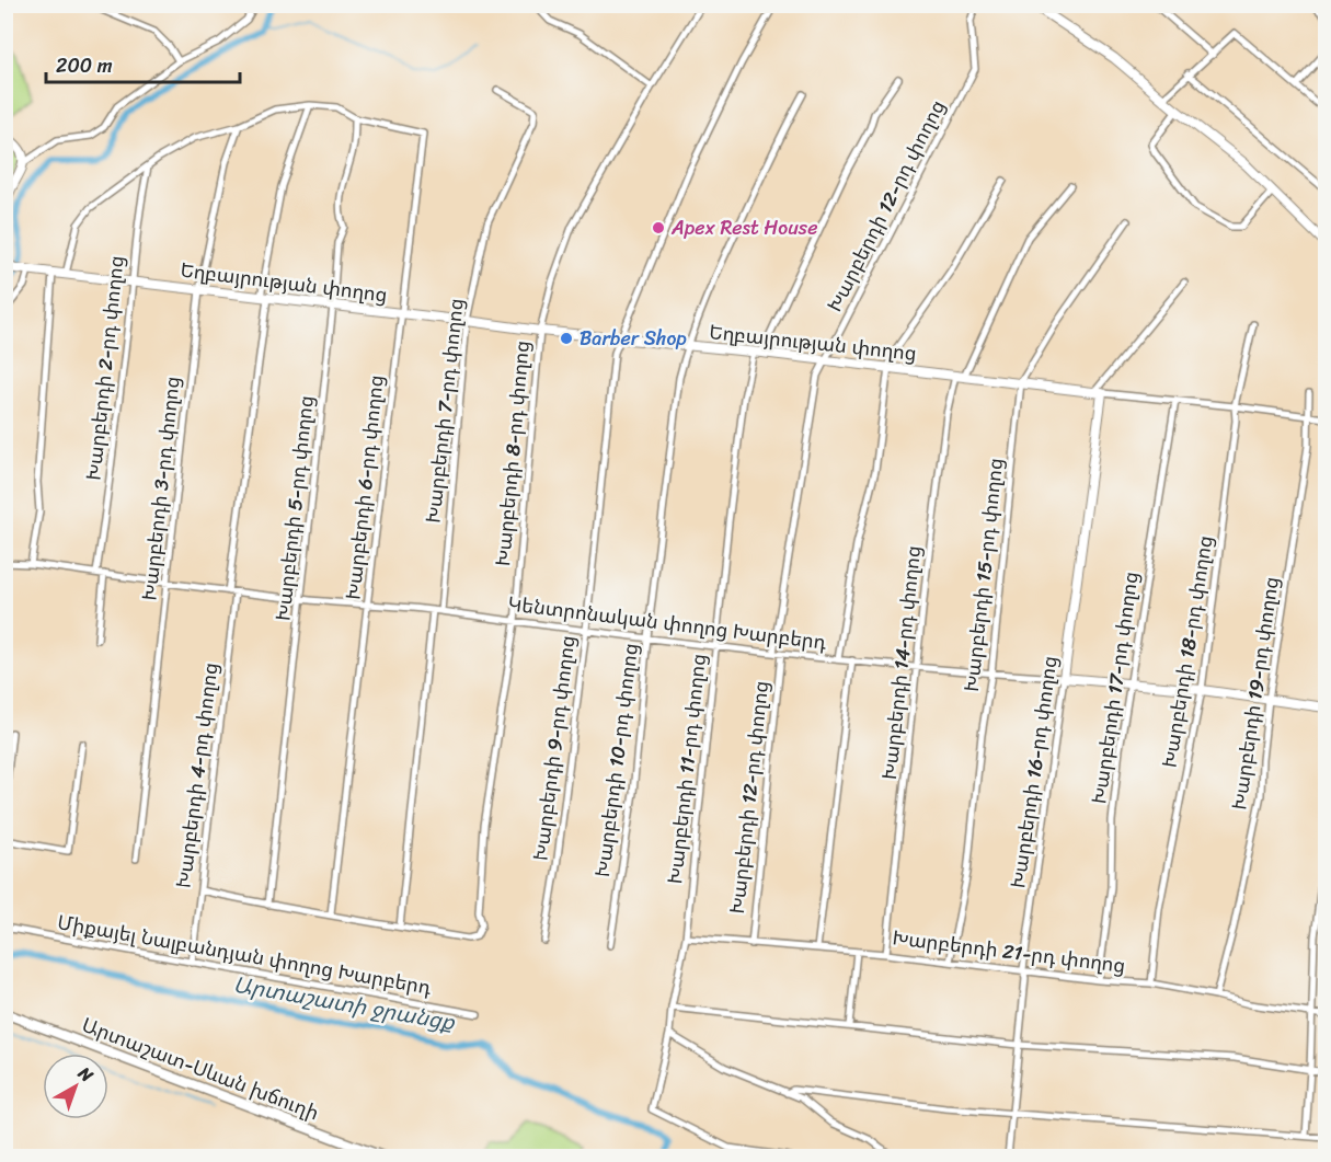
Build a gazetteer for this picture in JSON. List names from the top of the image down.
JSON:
{
  "streets": {
    "main road": ["Արտաշատ-Սևան խճուղի"],
    "street": [
      "Խարբերդի 12-րդ փողոց",
      "Եղբայրության փողոց",
      "Խարբերդի 2-րդ փողոց",
      "Խարբերդի 7-րդ փողոց",
      "Խարբերդի 8-րդ փողոց",
      "Խարբերդի 6-րդ փողոց",
      "Խարբերդի 3-րդ փողոց",
      "Խարբերդի 5-րդ փողոց",
      "Խարբերդի 15-րդ փողոց",
      "Կենտրոնական փողոց Խարբերդ",
      "Խարբերդի 18-րդ փողոց",
      "Խարբերդի 14-րդ փողոց",
      "Խարբերդի 17-րդ փողոց",
      "Խարբերդի 19-րդ փողոց",
      "Խարբերդի 9-րդ փողոց",
      "Խարբերդի 10-րդ փողոց",
      "Խարբերդի 11-րդ փողոց",
      "Խարբերդի 16-րդ փողոց",
      "Խարբերդի 4-րդ փողոց",
      "Խարբերդի 21-րդ փողոց",
      "Միքայել Նալբանդյան փողոց Խարբերդ"
    ]
  },
  "crossings": [
    ["Խարբերդի 12-րդ փողոց", "Եղբայրության փողոց"],
    ["Խարբերդի 12-րդ փողոց", "Կենտրոնական փողոց Խարբերդ"],
    ["Խարբերդի 12-րդ փողոց", "Խարբերդի 21-րդ փողոց"],
    ["Եղբայրության փողոց", "Խարբերդի 2-րդ փողոց"],
    ["Եղբայրության փողոց", "Խարբերդի 7-րդ փողոց"],
    ["Եղբայրության փողոց", "Խարբերդի 8-րդ փողոց"],
    ["Եղբայրության փողոց", "Խարբերդի 6-րդ փողոց"],
    ["Եղբայրության փողոց", "Խարբերդի 3-րդ փողոց"],
    ["Եղբայրության փողոց", "Խարբերդի 5-րդ փողոց"],
    ["Եղբայրության փողոց", "Խարբերդի 15-րդ փողոց"],
    ["Եղբայրության փողոց", "Խարբերդի 18-րդ փողոց"],
    ["Եղբայրության փողոց", "Խարբերդի 14-րդ փողոց"],
    ["Եղբայրության փողոց", "Խարբերդի 17-րդ փողոց"],
    ["Եղբայրության փողոց", "Խարբերդի 19-րդ փողոց"],
    ["Եղբայրության փողոց", "Խարբերդի 9-րդ փողոց"],
    ["Եղբայրության փողոց", "Խարբերդի 10-րդ փողոց"],
    ["Եղբայրության փողոց", "Խարբերդի 11-րդ փողոց"],
    ["Եղբայրության փողոց", "Խարբերդի 16-րդ փողոց"],
    ["Խարբերդի 2-րդ փողոց", "Կենտրոնական փողոց Խարբերդ"],
    ["Խարբերդի 7-րդ փողոց", "Կենտրոնական փողոց Խարբերդ"],
    ["Խարբերդի 8-րդ փողոց", "Խարբերդի 6-րդ փողոց"],
    ["Խարբերդի 8-րդ փողոց", "Խարբերդի 5-րդ փողոց"],
    ["Խարբերդի 8-րդ փողոց", "Կենտրոնական փողոց Խարբերդ"],
    ["Խարբերդի 8-րդ փողոց", "Խարբերդի 4-րդ փողոց"],
    ["Խարբերդի 6-րդ փողոց", "Խարբերդի 5-րդ փողոց"],
    ["Խարբերդի 6-րդ փողոց", "Կենտրոնական փողոց Խարբերդ"],
    ["Խարբերդի 3-րդ փողոց", "Կենտրոնական փողոց Խարբերդ"],
    ["Խարբերդի 5-րդ փողոց", "Կենտրոնական փողոց Խարբերդ"],
    ["Խարբերդի 15-րդ փողոց", "Կենտրոնական փողոց Խարբերդ"],
    ["Խարբերդի 15-րդ փողոց", "Խարբերդի 21-րդ փողոց"],
    ["Կենտրոնական փողոց Խարբերդ", "Խարբերդի 18-րդ փողոց"],
    ["Կենտրոնական փողոց Խարբերդ", "Խարբերդի 14-րդ փողոց"],
    ["Կենտրոնական փողոց Խարբերդ", "Խարբերդի 17-րդ փողոց"],
    ["Կենտրոնական փողոց Խարբերդ", "Խարբերդի 19-րդ փողոց"],
    ["Կենտրոնական փողոց Խարբերդ", "Խարբերդի 9-րդ փողոց"],
    ["Կենտրոնական փողոց Խարբերդ", "Խարբերդի 10-րդ փողոց"],
    ["Կենտրոնական փողոց Խարբերդ", "Խարբերդի 11-րդ փողոց"],
    ["Կենտրոնական փողոց Խարբերդ", "Խարբերդի 16-րդ փողոց"],
    ["Կենտրոնական փողոց Խարբերդ", "Խարբերդի 4-րդ փողոց"],
    ["Խարբերդի 18-րդ փողոց", "Խարբերդի 21-րդ փողոց"],
    ["Խարբերդի 14-րդ փողոց", "Խարբերդի 21-րդ փողոց"],
    ["Խարբերդի 17-րդ փողոց", "Խարբերդի 21-րդ փողոց"],
    ["Խարբերդի 19-րդ փողոց", "Խարբերդի 21-րդ փողոց"],
    ["Խարբերդի 11-րդ փողոց", "Խարբերդի 21-րդ փողոց"],
    ["Խարբերդի 16-րդ փողոց", "Խարբերդի 21-րդ փողոց"],
    ["Խարբերդի 4-րդ փողոց", "Միքայել Նալբանդյան փողոց Խարբերդ"]
  ],
  "water": ["Արտաշատի ջրանցք"],
  "places": ["Apex Rest House", "Barber Shop"],
  "scale_bar": "200 m",
  "north": "top right"
}
